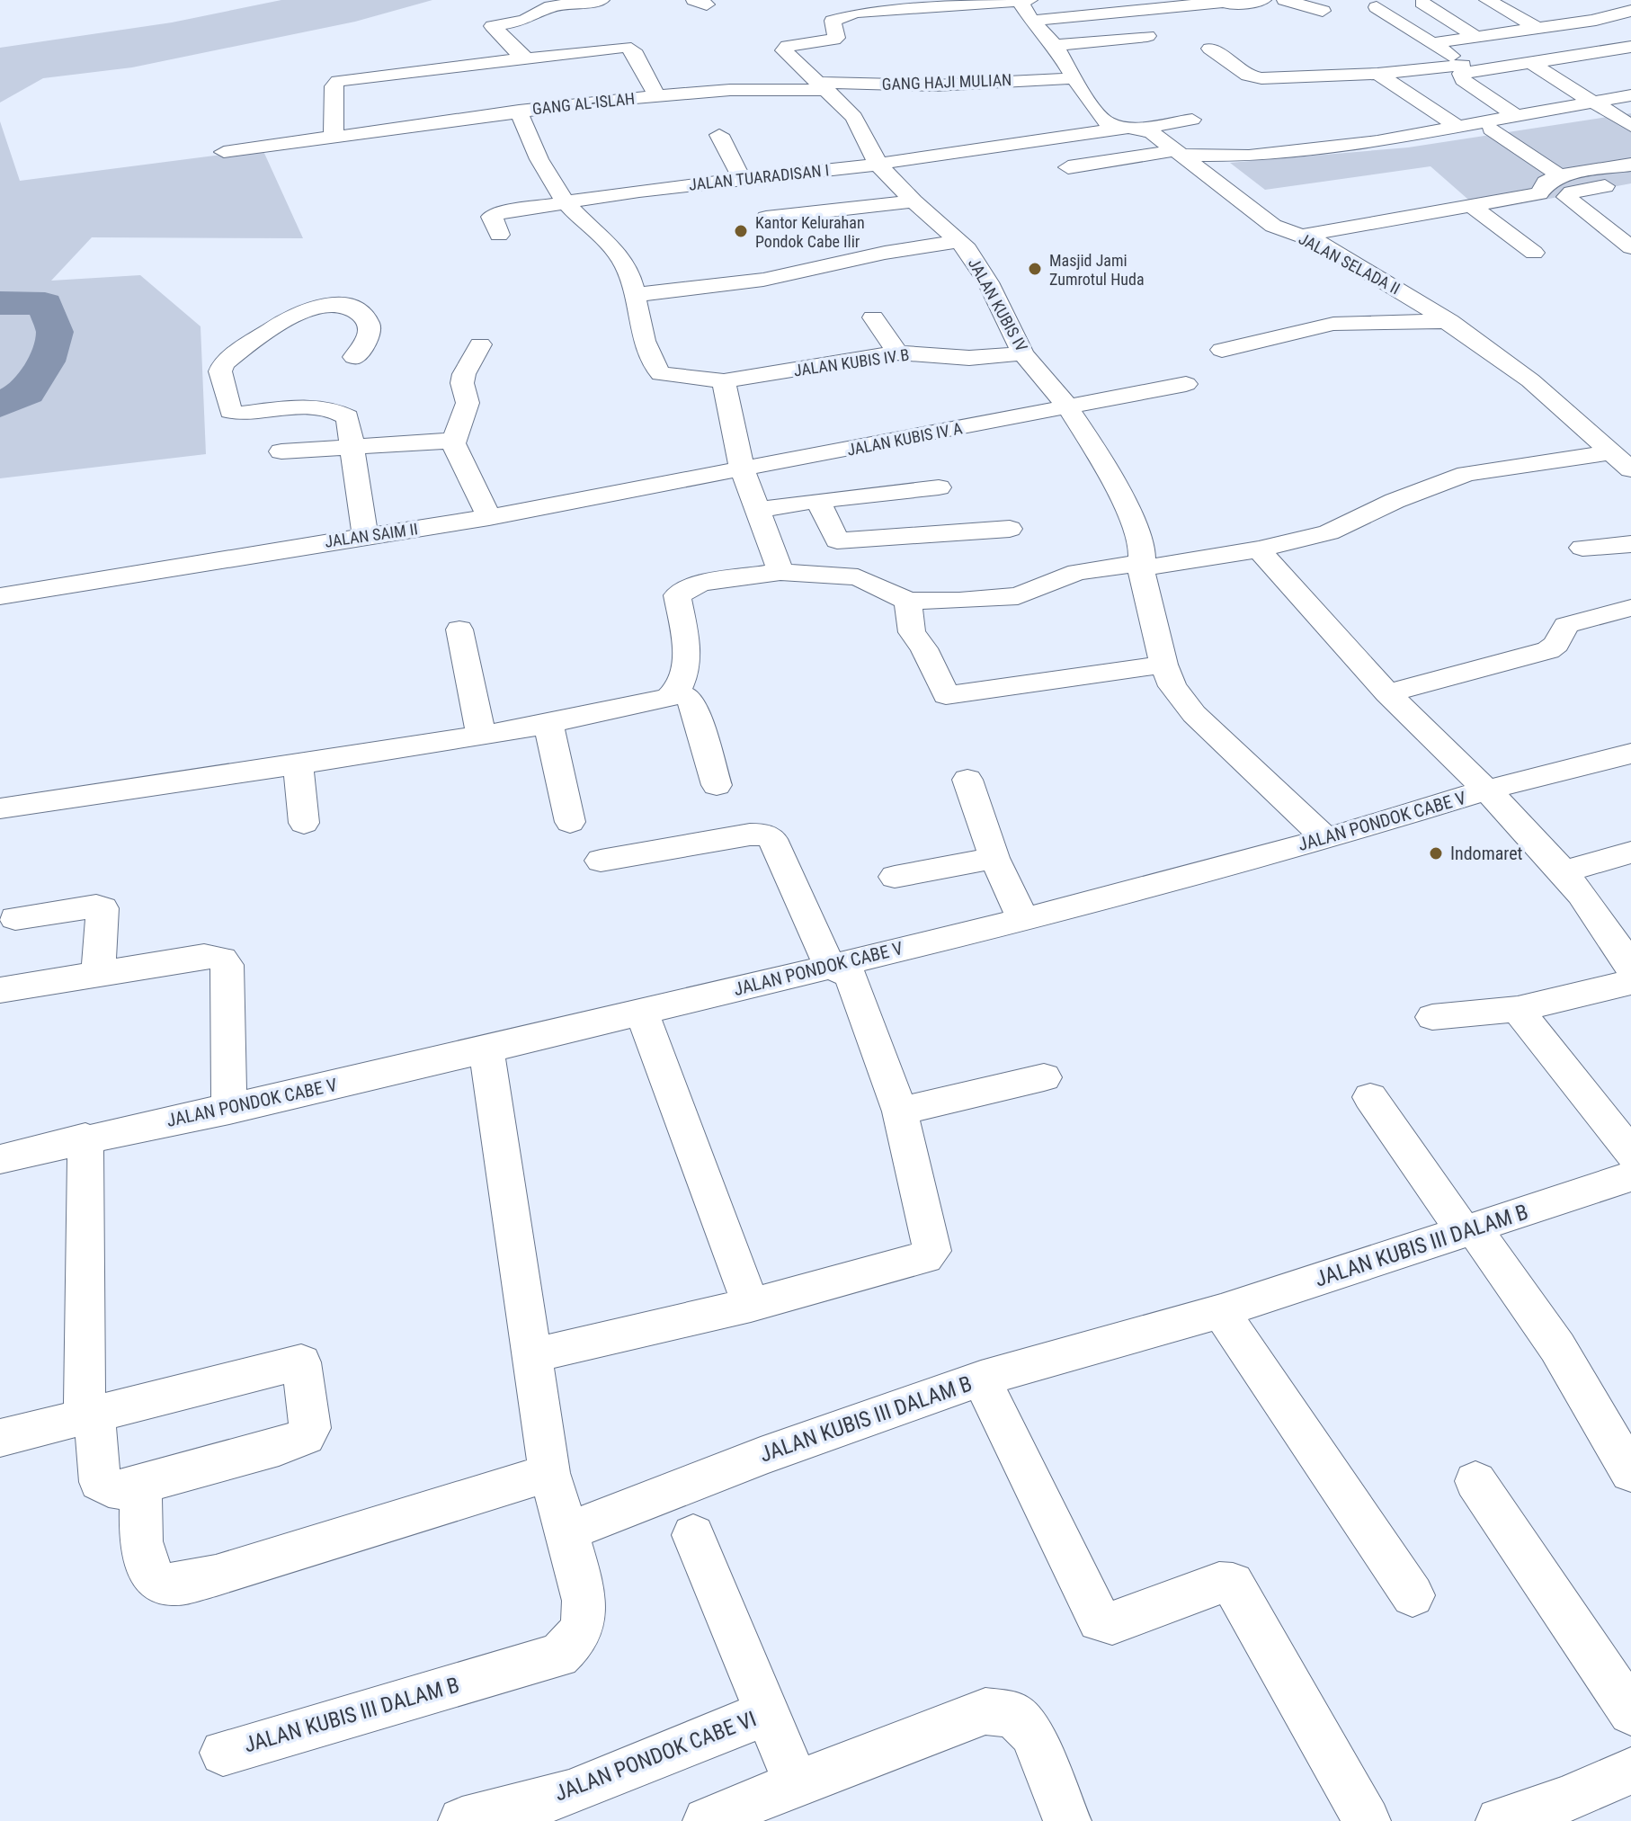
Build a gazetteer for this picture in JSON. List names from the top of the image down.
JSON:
{
  "streets": {
    "street": [
      "GANG HAJI MULIAN",
      "GANG AL-ISLAH",
      "JALAN TUARADISAN I",
      "JALAN SELADA II",
      "JALAN KUBIS IV",
      "JALAN KUBIS IV B",
      "JALAN KUBIS IV A",
      "JALAN SAIM II",
      "JALAN PONDOK CABE V",
      "JALAN KUBIS III DALAM B",
      "JALAN PONDOK CABE VI"
    ]
  },
  "crossings": [
    ["GANG HAJI MULIAN", "GANG AL-ISLAH"],
    ["GANG HAJI MULIAN", "JALAN SELADA II"],
    ["GANG HAJI MULIAN", "JALAN KUBIS IV"],
    ["GANG AL-ISLAH", "JALAN TUARADISAN I"],
    ["GANG AL-ISLAH", "JALAN KUBIS IV"],
    ["GANG AL-ISLAH", "JALAN KUBIS IV B"],
    ["JALAN TUARADISAN I", "JALAN SELADA II"],
    ["JALAN TUARADISAN I", "JALAN KUBIS IV"],
    ["JALAN SELADA II", "JALAN KUBIS IV"],
    ["JALAN KUBIS IV", "JALAN KUBIS IV B"],
    ["JALAN KUBIS IV", "JALAN KUBIS IV A"],
    ["JALAN KUBIS IV", "JALAN PONDOK CABE V"],
    ["JALAN KUBIS IV A", "JALAN SAIM II"]
  ],
  "places": ["Kantor Kelurahan Pondok Cabe Ilir", "Masjid Jami Zumrotul Huda", "Indomaret"]
}
